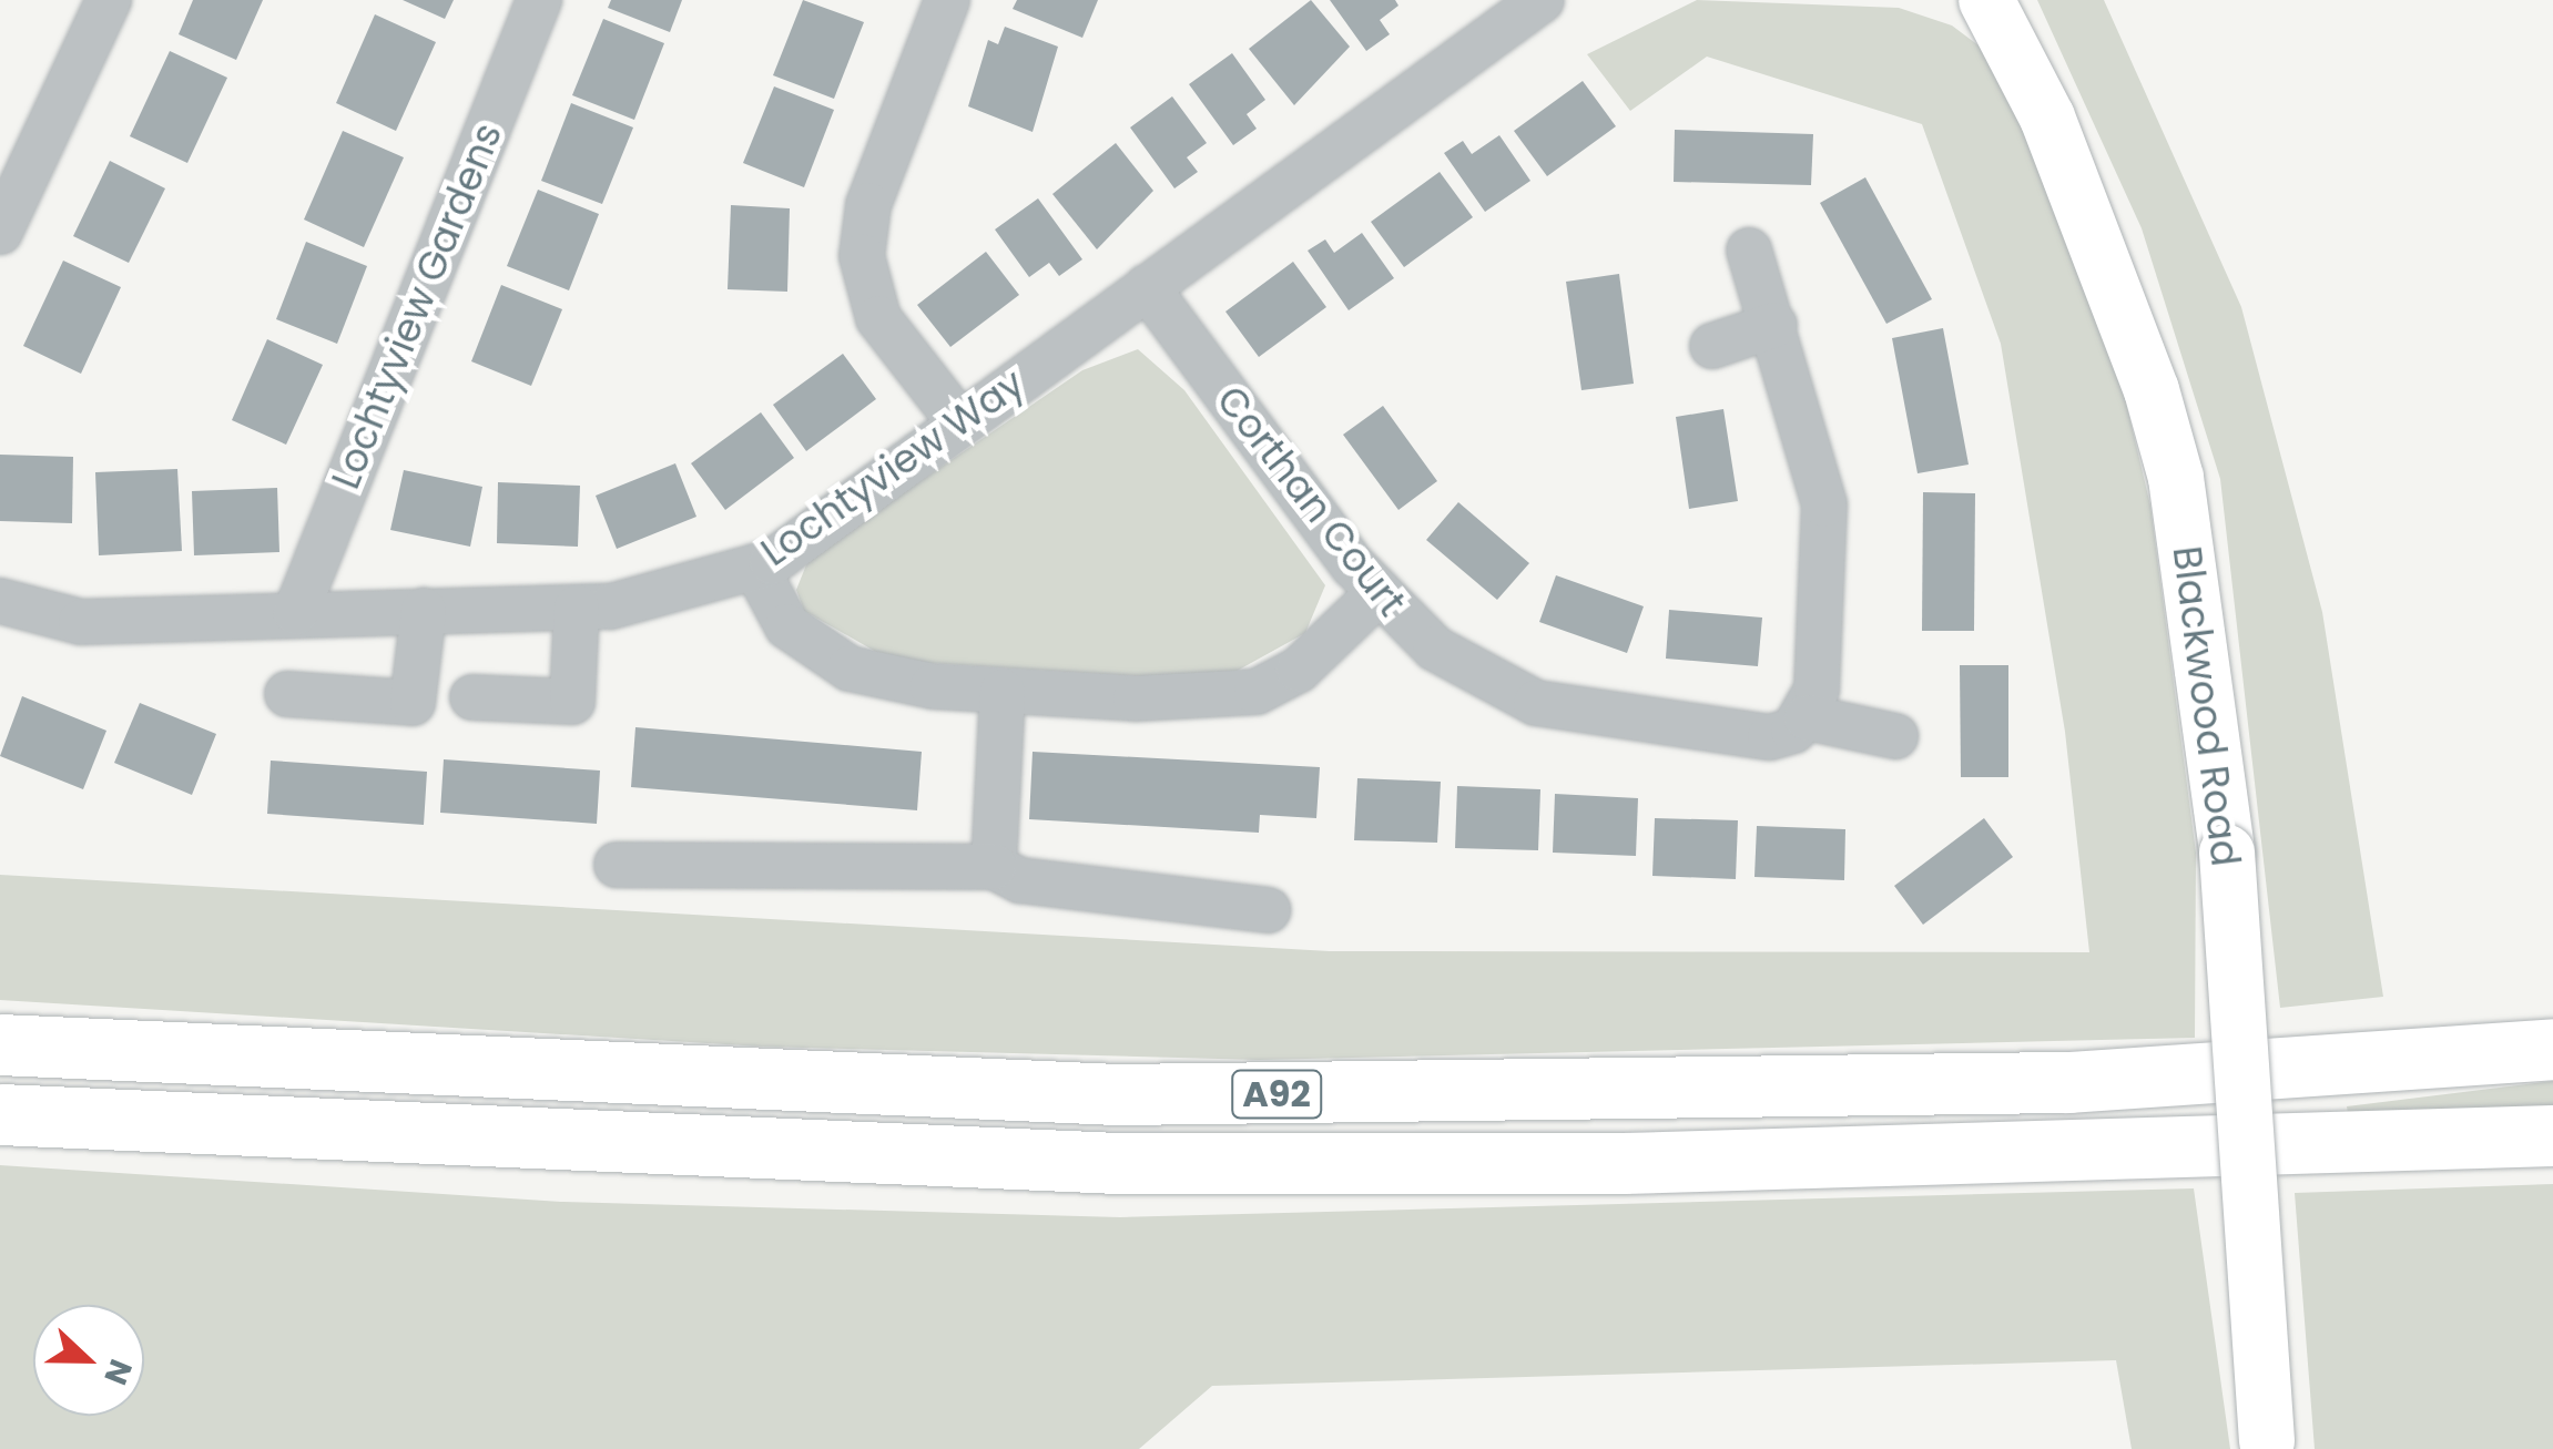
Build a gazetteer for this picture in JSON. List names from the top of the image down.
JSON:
{
  "streets": {
    "highway": ["A92"],
    "main road": ["Blackwood Road"],
    "street": ["Lochtyview Gardens", "Lochtyview Way", "Corthan Court"]
  },
  "crossings": [
    ["Lochtyview Gardens", "Lochtyview Way"],
    ["Lochtyview Way", "Corthan Court"]
  ],
  "north": "right"
}
